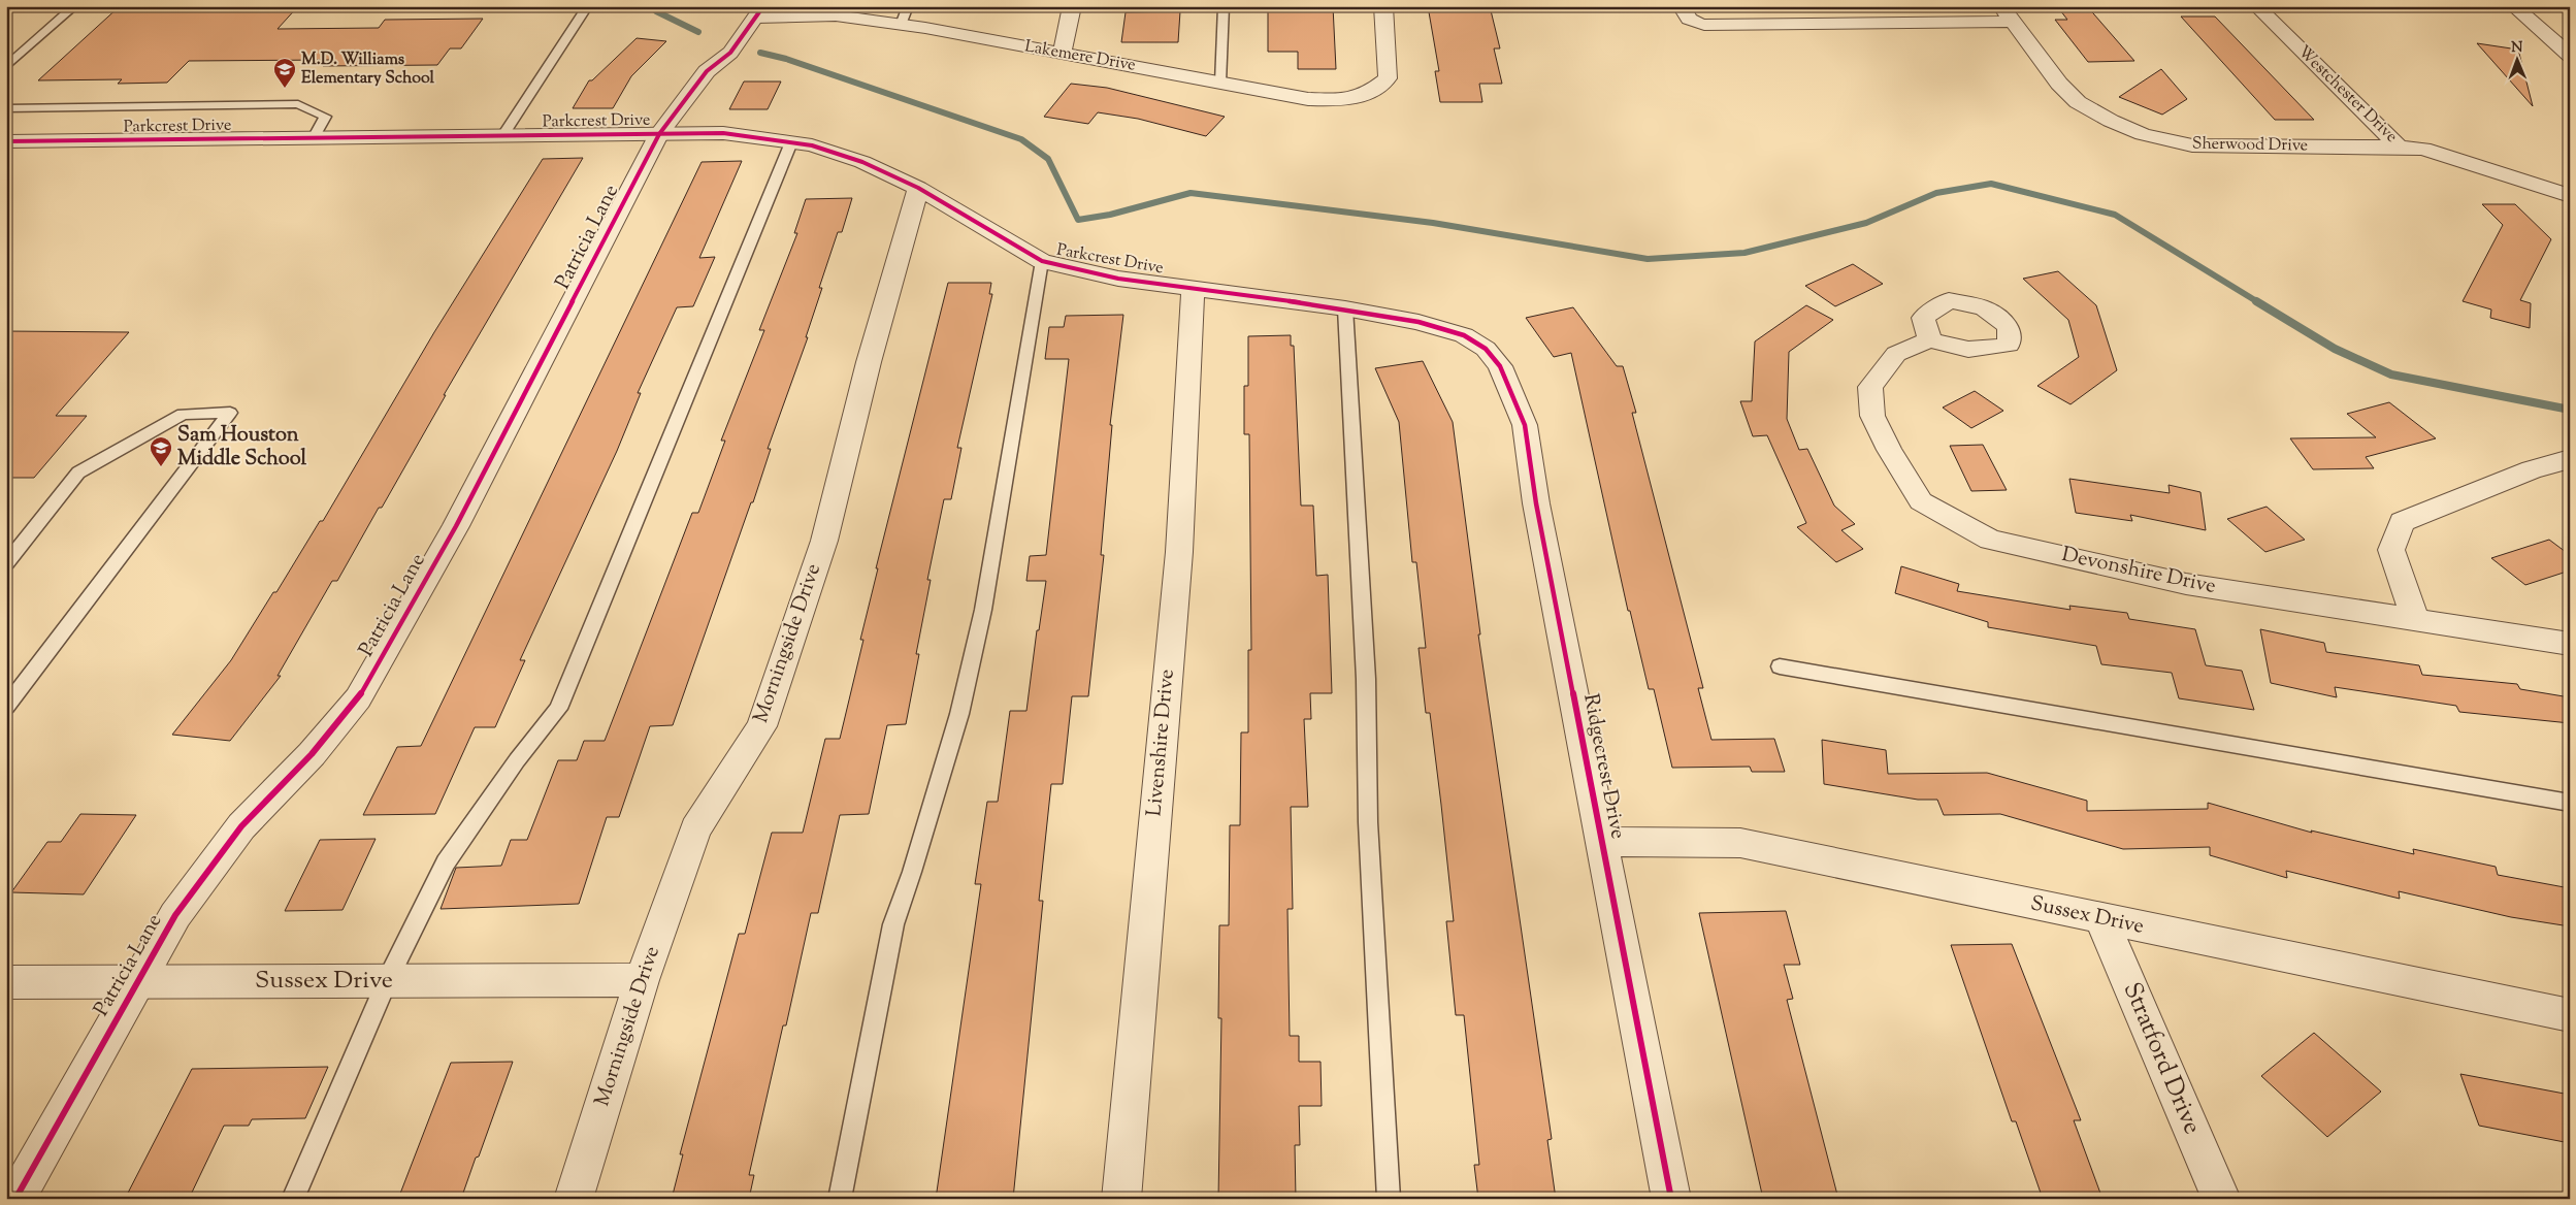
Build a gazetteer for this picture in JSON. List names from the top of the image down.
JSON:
{
  "streets": {
    "street": [
      "Lakemere Drive",
      "Westchester Drive",
      "Parkcrest Drive",
      "Sherwood Drive",
      "Patricia Lane",
      "Devonshire Drive",
      "Morningside Drive",
      "Livenshire Drive",
      "Ridgecrest Drive",
      "Sussex Drive",
      "Stratford Drive"
    ]
  },
  "crossings": [
    ["Lakemere Drive", "Patricia Lane"],
    ["Westchester Drive", "Sherwood Drive"],
    ["Parkcrest Drive", "Patricia Lane"],
    ["Parkcrest Drive", "Morningside Drive"],
    ["Parkcrest Drive", "Livenshire Drive"],
    ["Parkcrest Drive", "Ridgecrest Drive"],
    ["Patricia Lane", "Sussex Drive"],
    ["Morningside Drive", "Sussex Drive"],
    ["Ridgecrest Drive", "Sussex Drive"],
    ["Sussex Drive", "Stratford Drive"]
  ],
  "places": {
    "school or university": ["M.D. Williams Elementary School", "Sam Houston Middle School"]
  },
  "north": "top"
}
